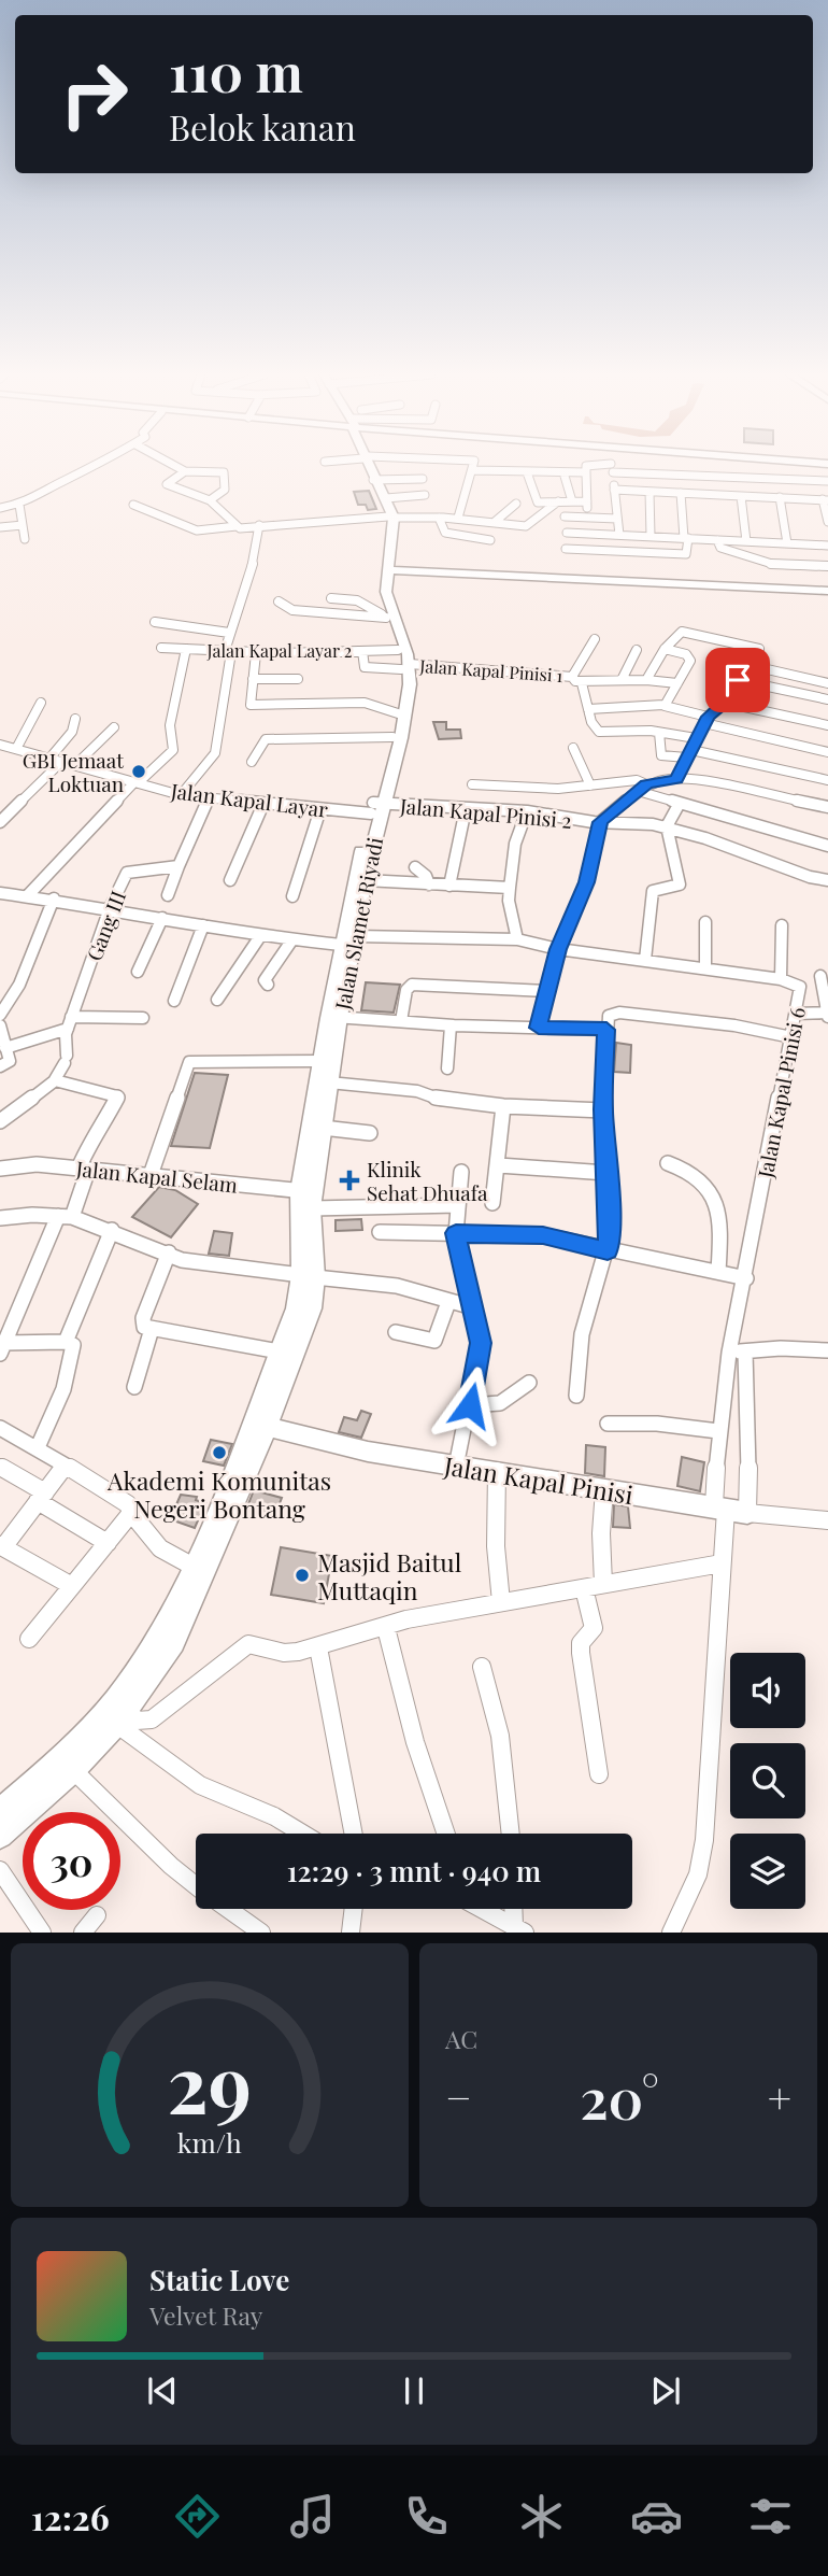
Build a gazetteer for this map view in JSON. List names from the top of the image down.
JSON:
{
  "streets": {
    "street": [
      "Jalan Kapal Layar 2",
      "Jalan Kapal Pinisi 1",
      "Jalan Kapal Layar",
      "Jalan Kapal Pinisi 2",
      "Jalan Slamet Riyadi",
      "Gang III",
      "Jalan Kapal Pinisi 6",
      "Jalan Kapal Selam",
      "Jalan Kapal Pinisi"
    ]
  },
  "crossings": [
    ["Jalan Kapal Layar 2", "Jalan Kapal Pinisi 1"],
    ["Jalan Kapal Layar 2", "Jalan Slamet Riyadi"],
    ["Jalan Kapal Pinisi 1", "Jalan Slamet Riyadi"],
    ["Jalan Kapal Layar", "Jalan Kapal Pinisi 2"],
    ["Jalan Kapal Layar", "Jalan Slamet Riyadi"],
    ["Jalan Kapal Pinisi 2", "Jalan Slamet Riyadi"],
    ["Jalan Slamet Riyadi", "Jalan Kapal Pinisi 6"],
    ["Jalan Slamet Riyadi", "Jalan Kapal Selam"],
    ["Jalan Slamet Riyadi", "Jalan Kapal Pinisi"],
    ["Jalan Kapal Pinisi 6", "Jalan Kapal Pinisi"]
  ],
  "places": {
    "other": ["GBI Jemaat Loktuan", "Akademi Komunitas Negeri Bontang", "Masjid Baitul Muttaqin"],
    "health": ["Klinik Sehat Dhuafa"]
  },
  "page": {
    "turn": ["110 m", "Belok kanan"],
    "limit": "30",
    "trip": "12:29 · 3 mnt · 940 m",
    "tile": "AC",
    "heat": ["−", "20°", "+"],
    "song": ["Static Love", "Velvet Ray"],
    "tabs": "12:26",
    "gauge": ["29", "km/h"]
  }
}
